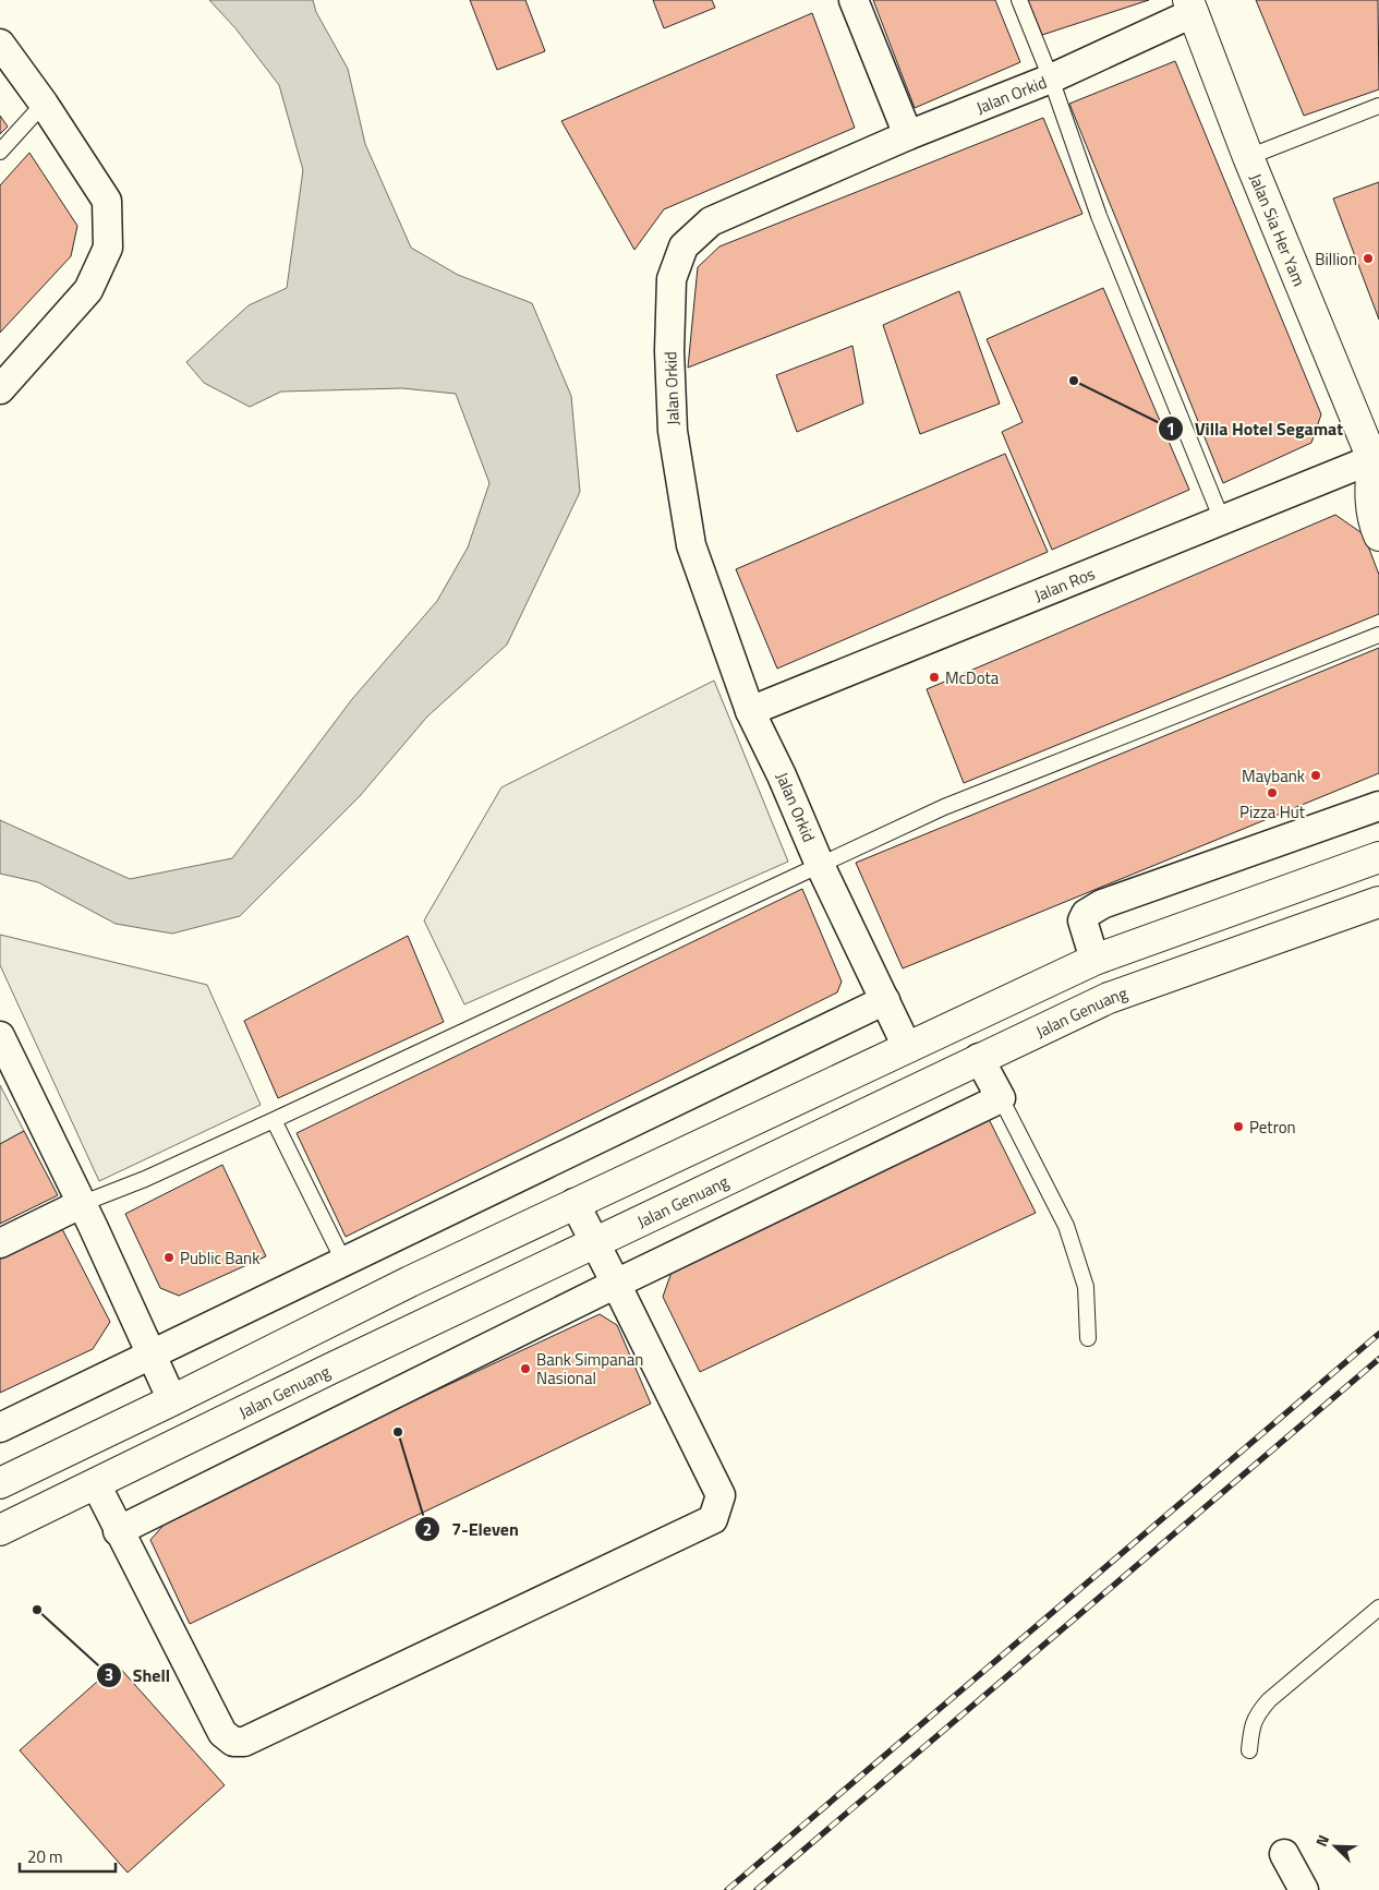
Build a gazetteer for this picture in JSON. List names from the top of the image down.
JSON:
{
  "streets": {
    "main road": ["Jalan Sia Her Yam", "Jalan Genuang"],
    "street": ["Jalan Orkid", "Jalan Ros"]
  },
  "crossings": [
    ["Jalan Orkid", "Jalan Sia Her Yam"],
    ["Jalan Orkid", "Jalan Ros"],
    ["Jalan Sia Her Yam", "Jalan Ros"]
  ],
  "places": [
    "Billion",
    "Villa Hotel Segamat",
    "McDota",
    "Maybank",
    "Pizza Hut",
    "Petron",
    "Public Bank",
    "Bank Simpanan Nasional",
    "7-Eleven",
    "Shell"
  ],
  "scale_bar": "20 m",
  "north": "top left"
}
